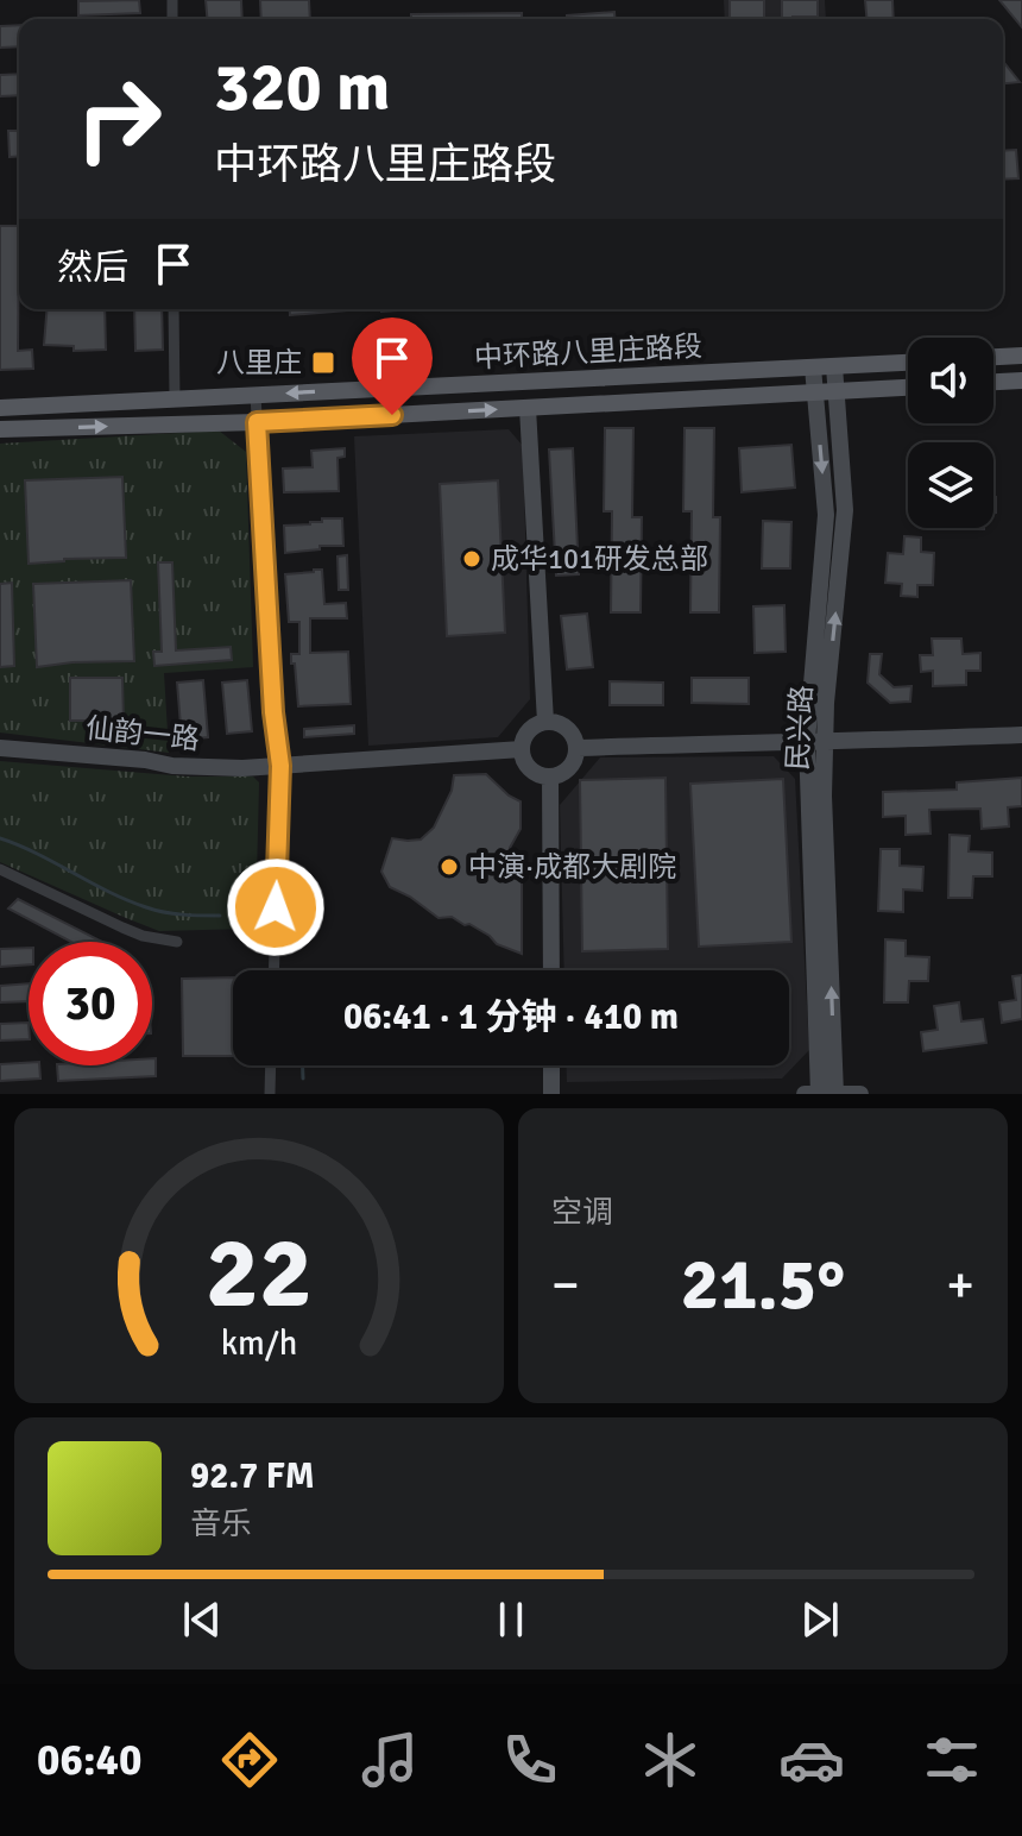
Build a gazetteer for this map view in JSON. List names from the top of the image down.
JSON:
{
  "streets": {
    "main road": ["中环路八里庄路段"],
    "street": ["民兴路", "仙韵一路"]
  },
  "crossings": [
    ["中环路八里庄路段", "民兴路"]
  ],
  "places": {
    "transit": ["八里庄"],
    "other": ["成华101研发总部", "中演·成都大剧院"]
  },
  "page": {
    "turn": ["320 m", "中环路八里庄路段"],
    "then": "然后",
    "limit": "30",
    "trip": "06:41 · 1 分钟 · 410 m",
    "tile": "空调",
    "heat": ["−", "21.5°", "+"],
    "song": ["92.7 FM", "音乐"],
    "tabs": "06:40",
    "gauge": ["22", "km/h"]
  }
}
